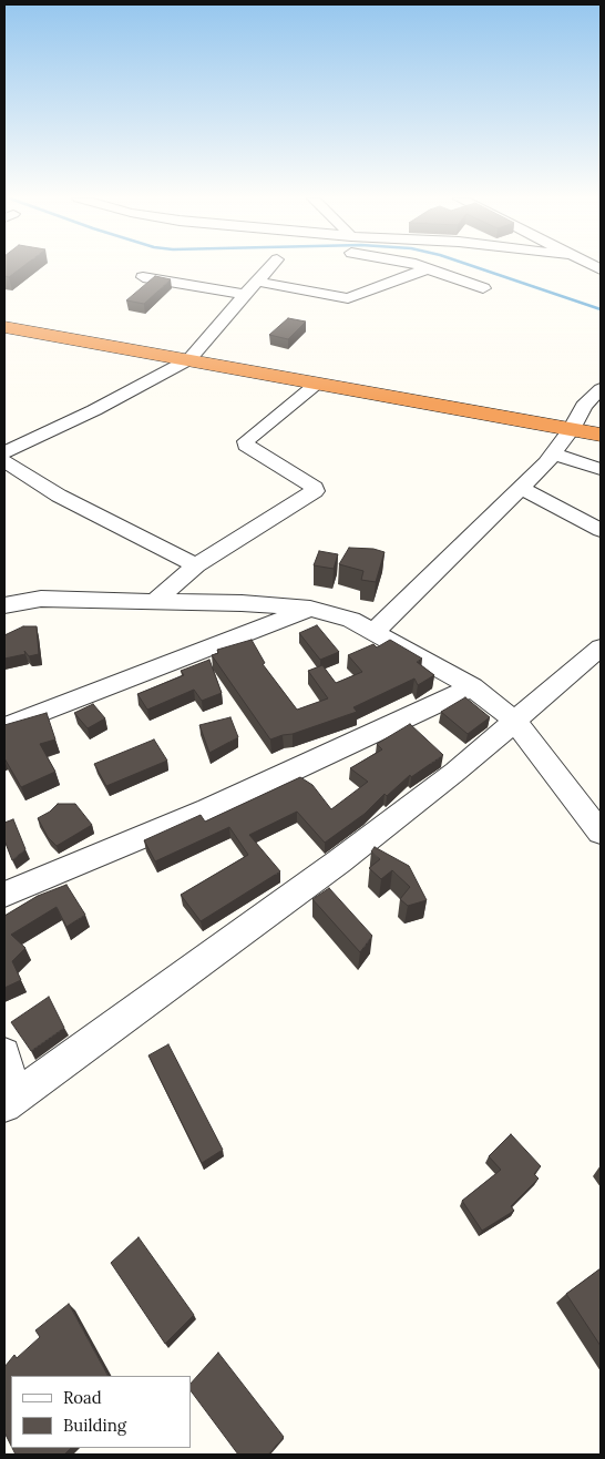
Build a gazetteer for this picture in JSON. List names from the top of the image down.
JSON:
{
  "legend": ["Road", "Building"]
}
